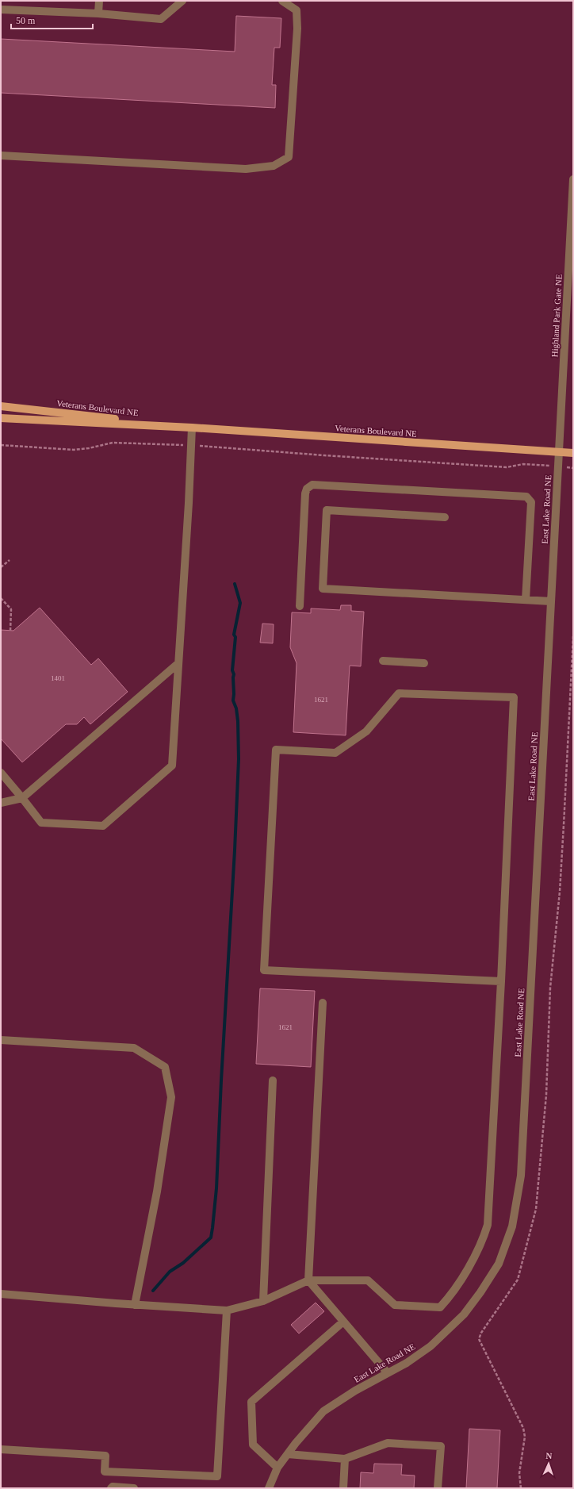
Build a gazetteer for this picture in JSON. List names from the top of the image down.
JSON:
{
  "streets": {
    "main road": ["Veterans Boulevard NE"],
    "street": ["Highland Park Gate NE", "East Lake Road NE"]
  },
  "crossings": [
    ["Highland Park Gate NE", "Veterans Boulevard NE"],
    ["Highland Park Gate NE", "East Lake Road NE"],
    ["Veterans Boulevard NE", "East Lake Road NE"]
  ],
  "house_numbers": ["1401", "1621", "1621"],
  "scale_bar": "50 m",
  "north": "top"
}
